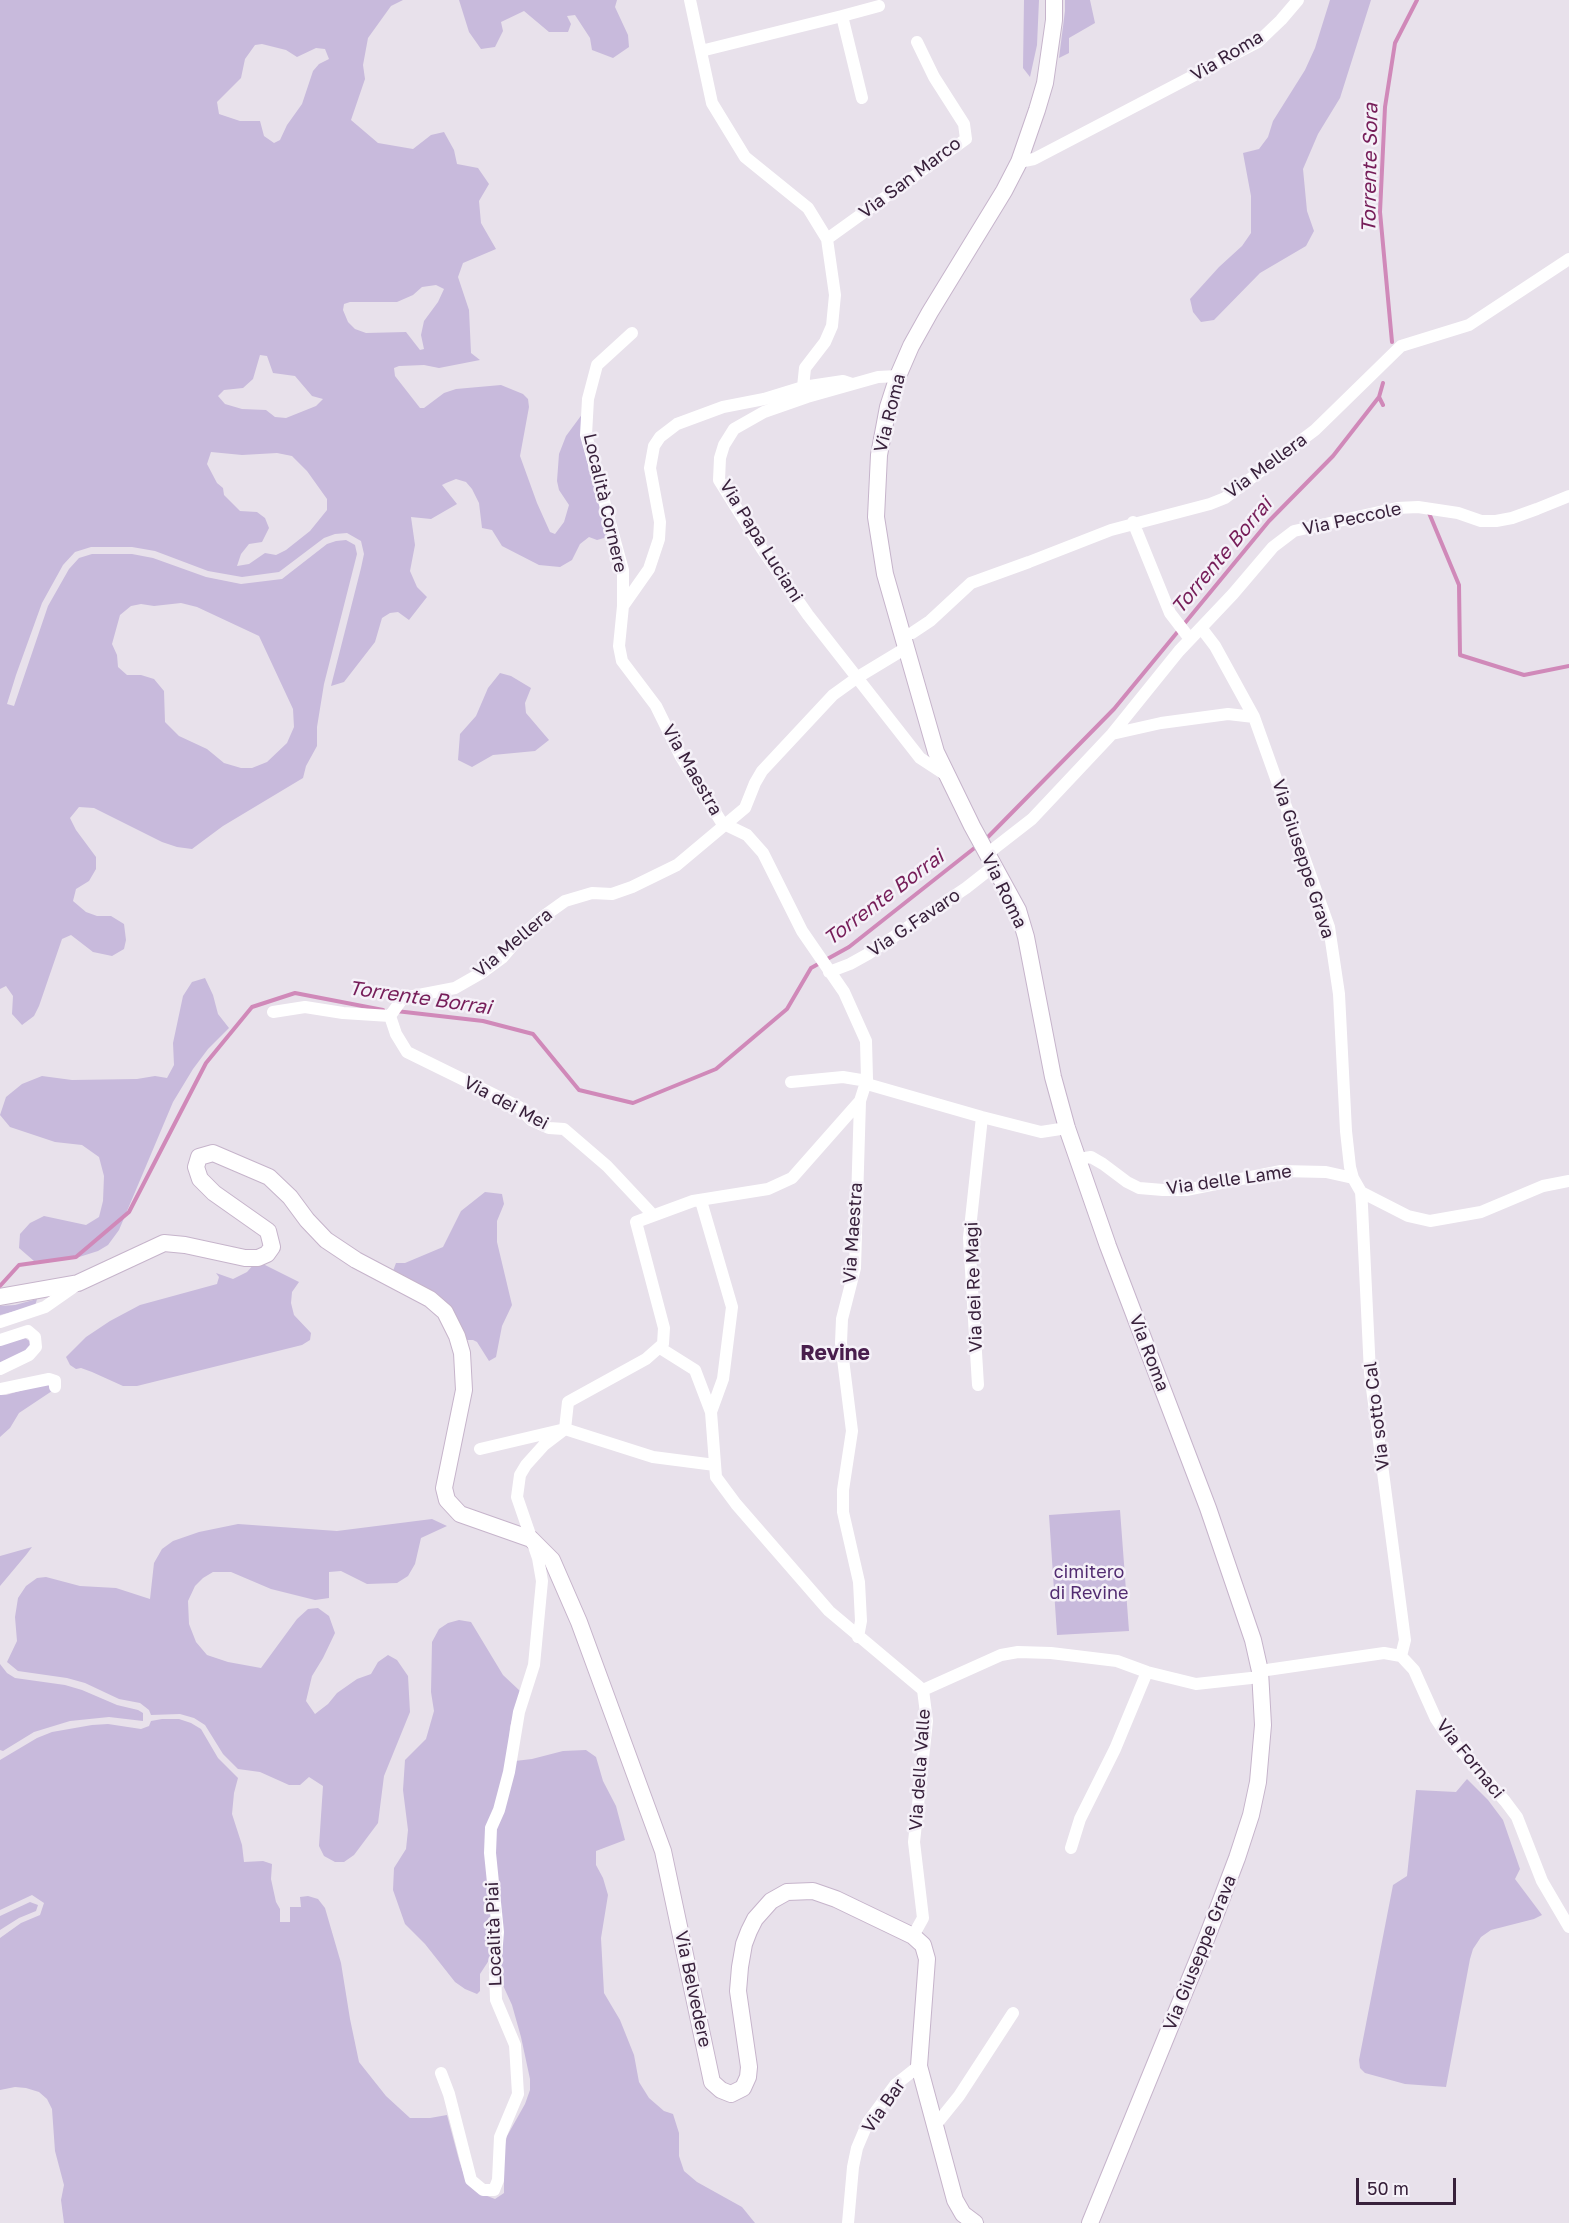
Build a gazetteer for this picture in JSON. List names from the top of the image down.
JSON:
{
  "streets": {
    "main road": ["Via Roma", "Via Giuseppe Grava", "Via Belvedere"],
    "street": [
      "Via San Marco",
      "Via Mellera",
      "Località Cornere",
      "Via Peccole",
      "Via Papa Luciani",
      "Via Maestra",
      "Via G.Favaro",
      "Via dei Mei",
      "Via delle Lame",
      "Via dei Re Magi",
      "Via sotto Cal",
      "Via Fornaci",
      "Via della Valle",
      "Località Piai",
      "Via Bar"
    ]
  },
  "crossings": [
    ["Via Roma", "Via Mellera"],
    ["Via Roma", "Via Peccole"],
    ["Via Roma", "Via Papa Luciani"],
    ["Via Roma", "Via Giuseppe Grava"],
    ["Via Roma", "Via G.Favaro"],
    ["Via Roma", "Via delle Lame"],
    ["Via Mellera", "Via Papa Luciani"],
    ["Via Mellera", "Via Maestra"],
    ["Via Mellera", "Via dei Mei"],
    ["Località Cornere", "Via Maestra"],
    ["Via Peccole", "Via Giuseppe Grava"],
    ["Via Peccole", "Via G.Favaro"],
    ["Via Maestra", "Via G.Favaro"],
    ["Via Maestra", "Via della Valle"],
    ["Via Giuseppe Grava", "Via delle Lame"],
    ["Via Giuseppe Grava", "Via sotto Cal"],
    ["Via delle Lame", "Via sotto Cal"],
    ["Via sotto Cal", "Via Fornaci"],
    ["Via della Valle", "Via Belvedere"],
    ["Località Piai", "Via Belvedere"]
  ],
  "districts": ["Revine"],
  "water": ["Torrente Sora", "Torrente Borrai"],
  "parks": ["cimitero di Revine"],
  "scale_bar": "50 m"
}
